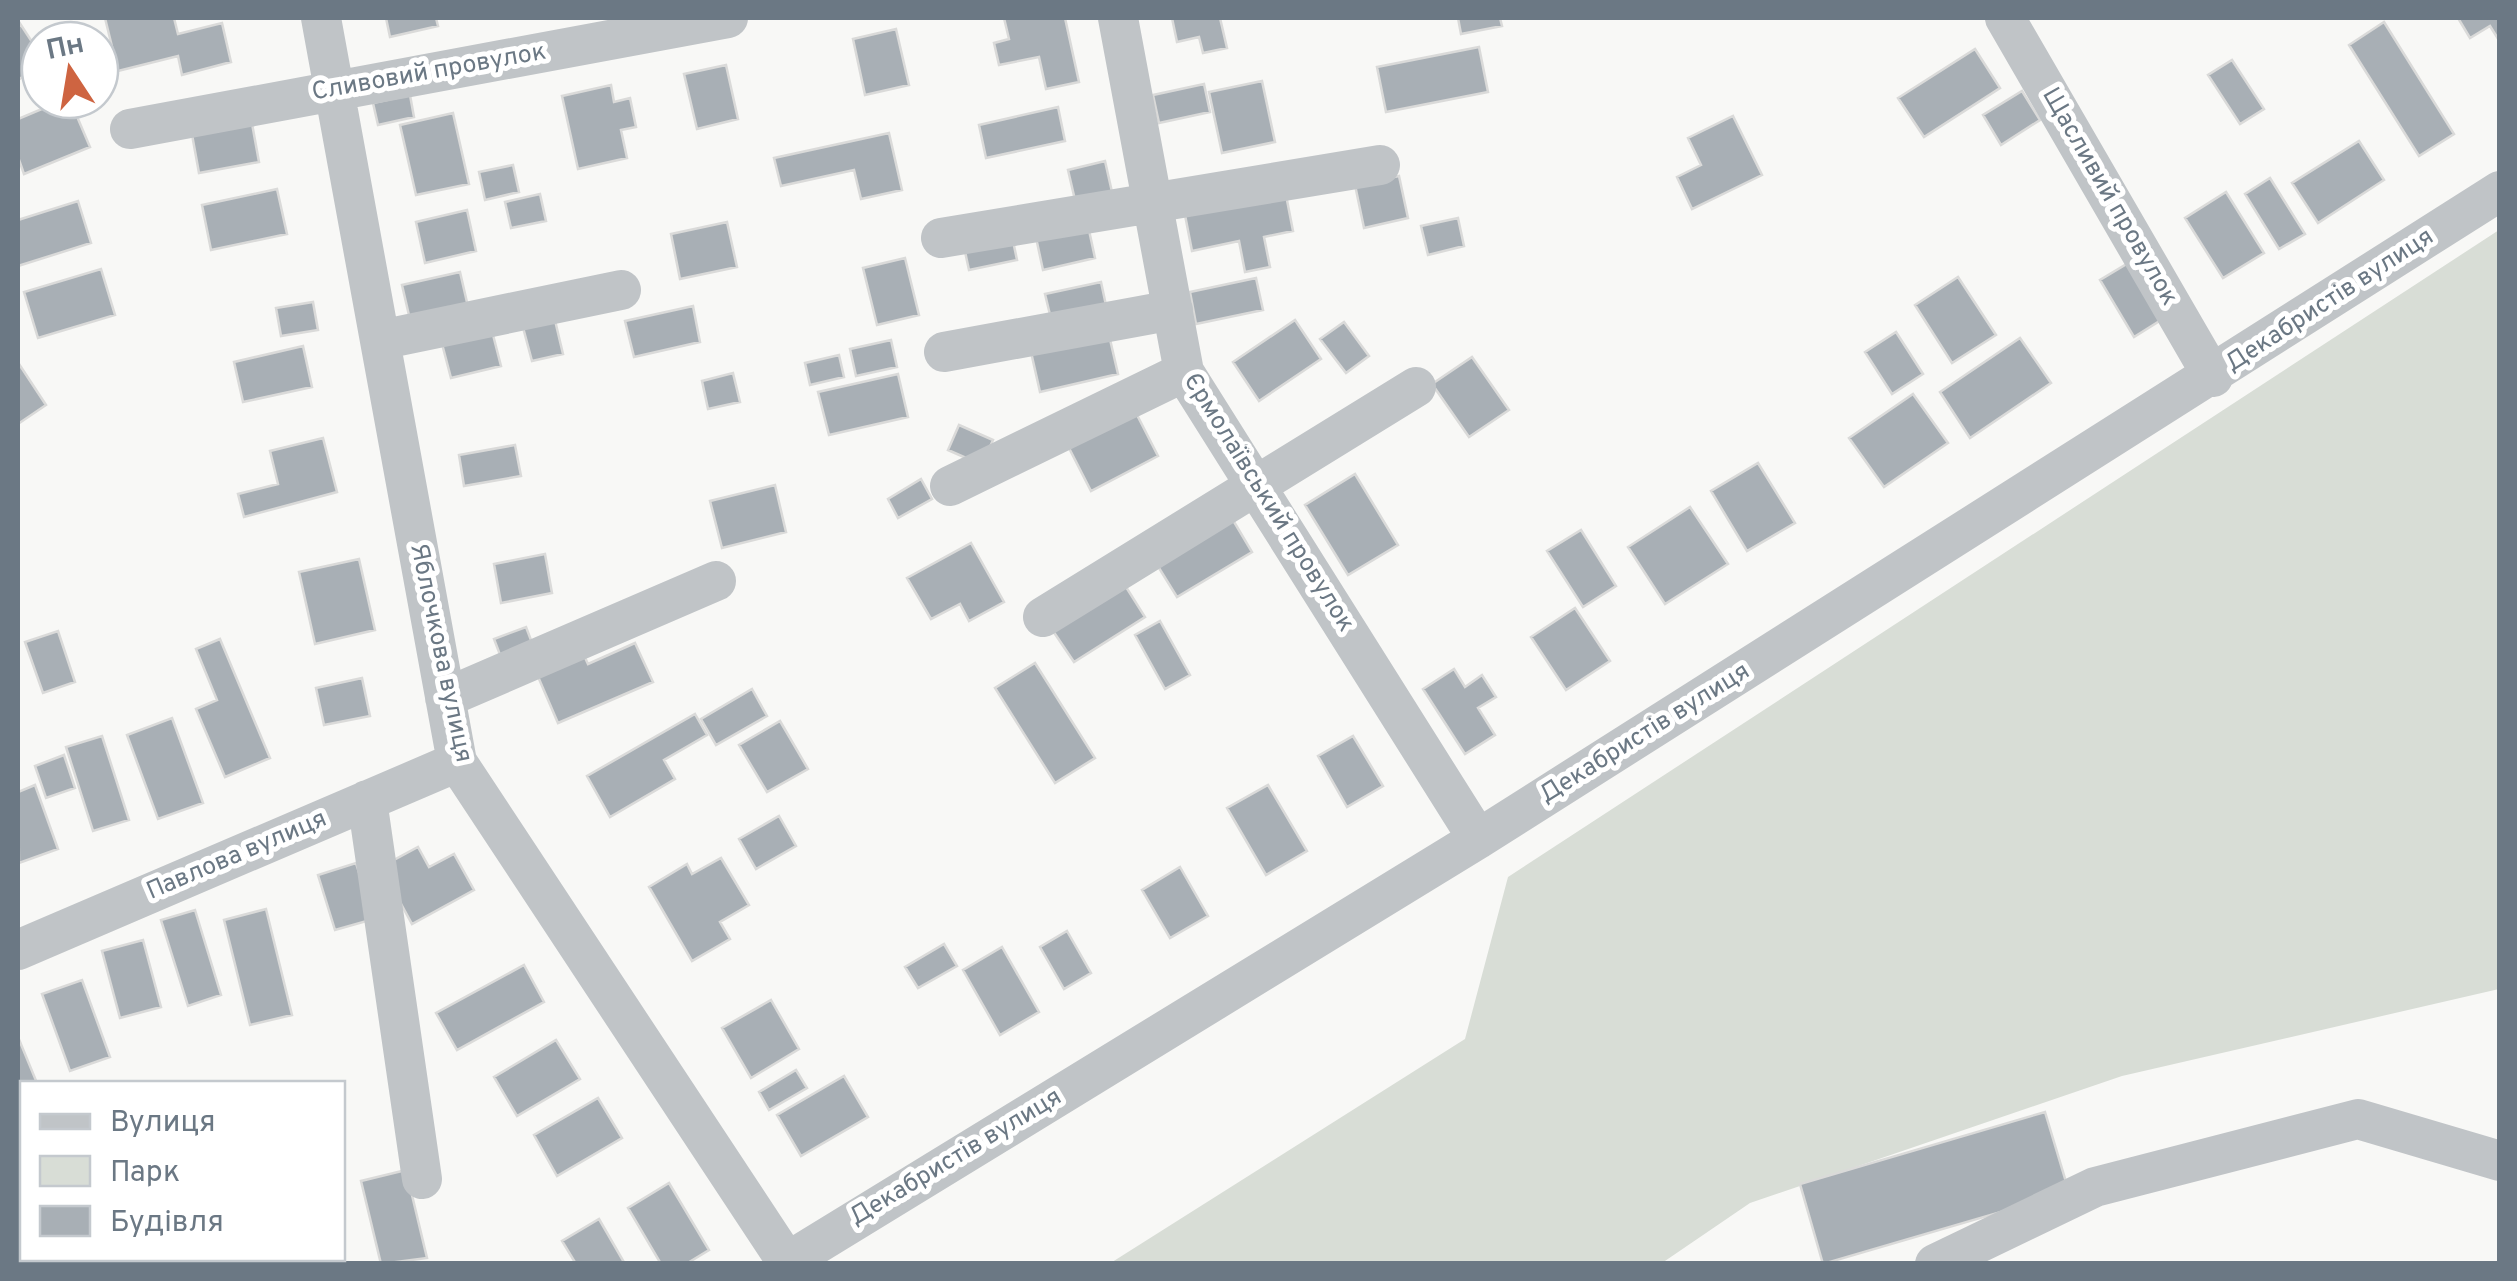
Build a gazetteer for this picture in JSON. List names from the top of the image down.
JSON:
{
  "streets": {
    "street": [
      "Сливовий провулок",
      "Щасливий провулок",
      "Декабристів вулиця",
      "Єрмолаївський провулок",
      "Яблочкова вулиця",
      "Павлова вулиця"
    ]
  },
  "crossings": [
    ["Сливовий провулок", "Яблочкова вулиця"],
    ["Щасливий провулок", "Декабристів вулиця"],
    ["Декабристів вулиця", "Єрмолаївський провулок"],
    ["Декабристів вулиця", "Яблочкова вулиця"],
    ["Яблочкова вулиця", "Павлова вулиця"]
  ],
  "legend": ["Вулиця", "Парк", "Будівля"],
  "north": "top"
}
